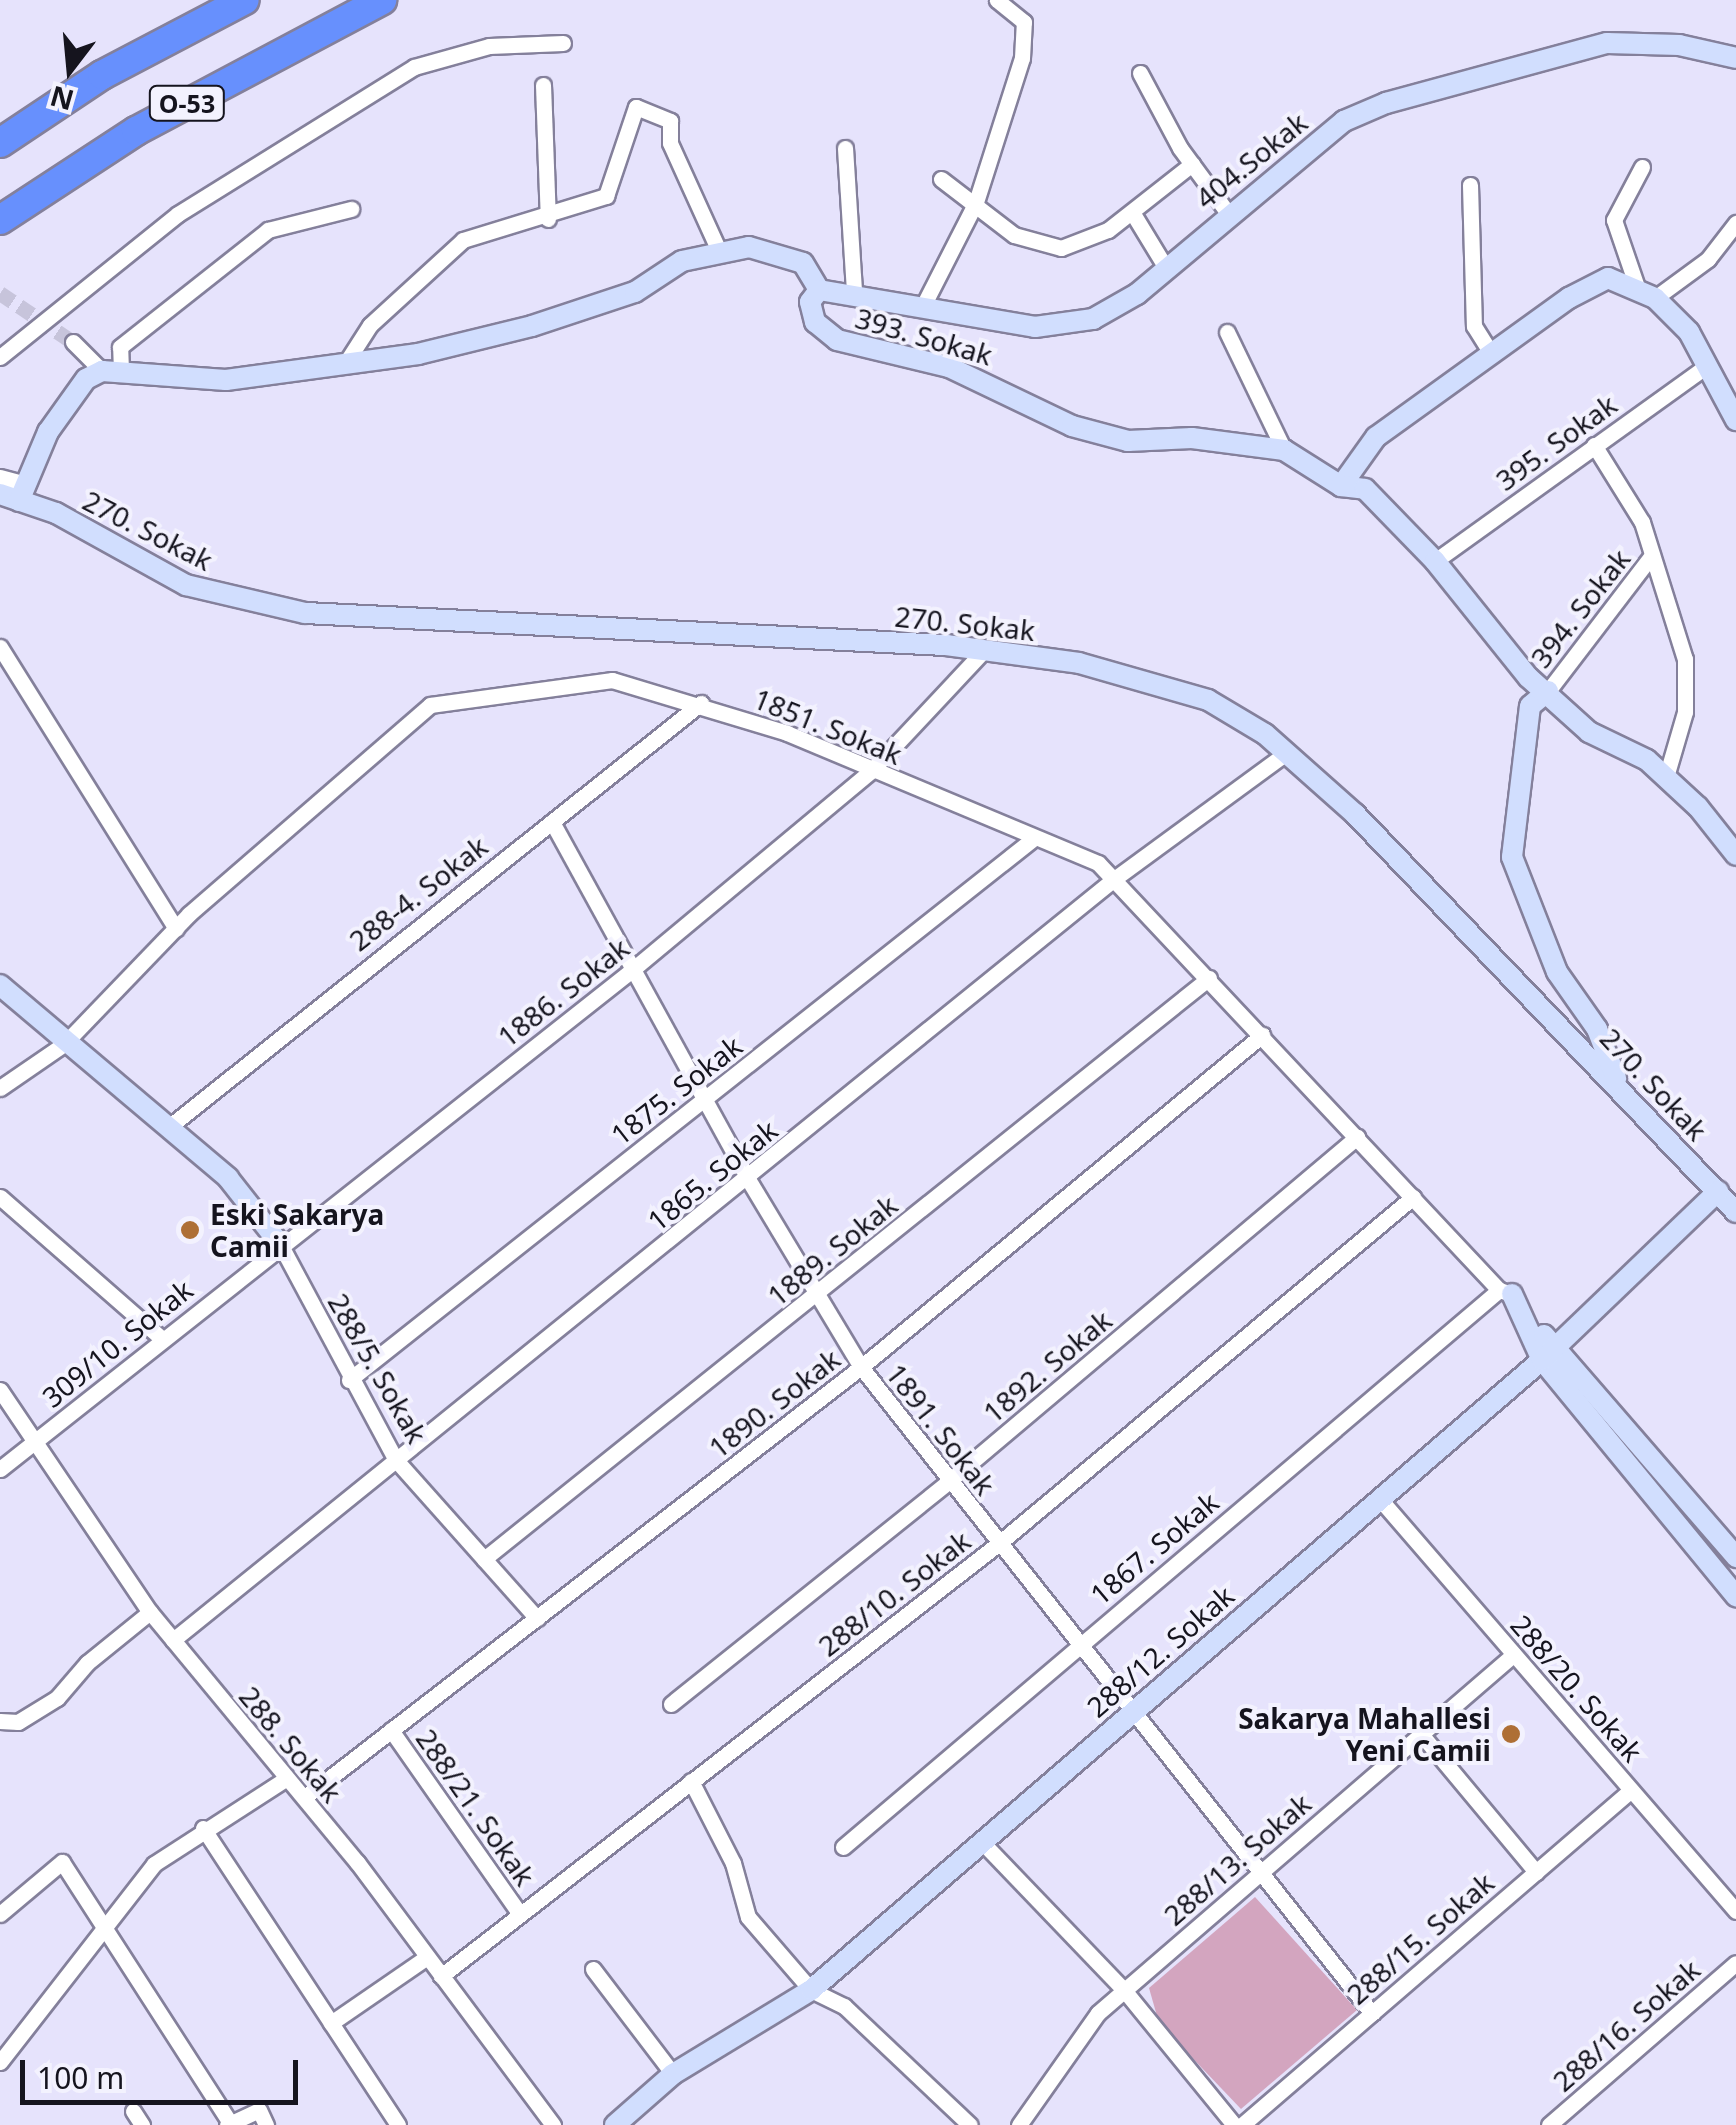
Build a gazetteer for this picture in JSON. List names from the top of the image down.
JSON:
{
  "streets": {
    "highway": ["O-53"],
    "street": [
      "404.Sokak",
      "393. Sokak",
      "395. Sokak",
      "270. Sokak",
      "394. Sokak",
      "1851. Sokak",
      "288-4. Sokak",
      "1886. Sokak",
      "1875. Sokak",
      "1865. Sokak",
      "1889. Sokak",
      "309/10. Sokak",
      "1892. Sokak",
      "288/5. Sokak",
      "1890. Sokak",
      "1891. Sokak",
      "1867. Sokak",
      "288/10. Sokak",
      "288/12. Sokak",
      "288/20. Sokak",
      "288. Sokak",
      "288/21. Sokak",
      "288/13. Sokak",
      "288/15. Sokak",
      "288/16. Sokak"
    ]
  },
  "crossings": [
    ["404.Sokak", "393. Sokak"],
    ["393. Sokak", "395. Sokak"],
    ["393. Sokak", "394. Sokak"],
    ["395. Sokak", "394. Sokak"],
    ["270. Sokak", "1886. Sokak"],
    ["270. Sokak", "1865. Sokak"],
    ["270. Sokak", "288/12. Sokak"],
    ["1851. Sokak", "288-4. Sokak"],
    ["1851. Sokak", "1886. Sokak"],
    ["1851. Sokak", "1875. Sokak"],
    ["1851. Sokak", "1865. Sokak"],
    ["1851. Sokak", "1889. Sokak"],
    ["1851. Sokak", "1892. Sokak"],
    ["1851. Sokak", "288/5. Sokak"],
    ["1851. Sokak", "1890. Sokak"],
    ["1851. Sokak", "1867. Sokak"],
    ["1851. Sokak", "288/10. Sokak"],
    ["288-4. Sokak", "288/5. Sokak"],
    ["288-4. Sokak", "1891. Sokak"],
    ["1886. Sokak", "309/10. Sokak"],
    ["1886. Sokak", "288/5. Sokak"],
    ["1886. Sokak", "1891. Sokak"],
    ["1875. Sokak", "288/5. Sokak"],
    ["1875. Sokak", "1891. Sokak"],
    ["1865. Sokak", "288/5. Sokak"],
    ["1865. Sokak", "1891. Sokak"],
    ["1865. Sokak", "288. Sokak"],
    ["1889. Sokak", "288/5. Sokak"],
    ["1889. Sokak", "1891. Sokak"],
    ["309/10. Sokak", "288/5. Sokak"],
    ["309/10. Sokak", "288. Sokak"],
    ["1892. Sokak", "1891. Sokak"],
    ["288/5. Sokak", "1890. Sokak"],
    ["1890. Sokak", "1891. Sokak"],
    ["1890. Sokak", "288. Sokak"],
    ["1890. Sokak", "288/21. Sokak"],
    ["1891. Sokak", "1867. Sokak"],
    ["1891. Sokak", "288/10. Sokak"],
    ["1891. Sokak", "288/12. Sokak"],
    ["1891. Sokak", "288/13. Sokak"],
    ["1891. Sokak", "288/15. Sokak"],
    ["288/10. Sokak", "288. Sokak"],
    ["288/10. Sokak", "288/21. Sokak"],
    ["288/12. Sokak", "288/20. Sokak"],
    ["288/20. Sokak", "288/13. Sokak"],
    ["288/20. Sokak", "288/15. Sokak"]
  ],
  "places": ["Eski Sakarya Camii", "Sakarya Mahallesi Yeni Camii"],
  "scale_bar": "100 m",
  "north": "bottom"
}
